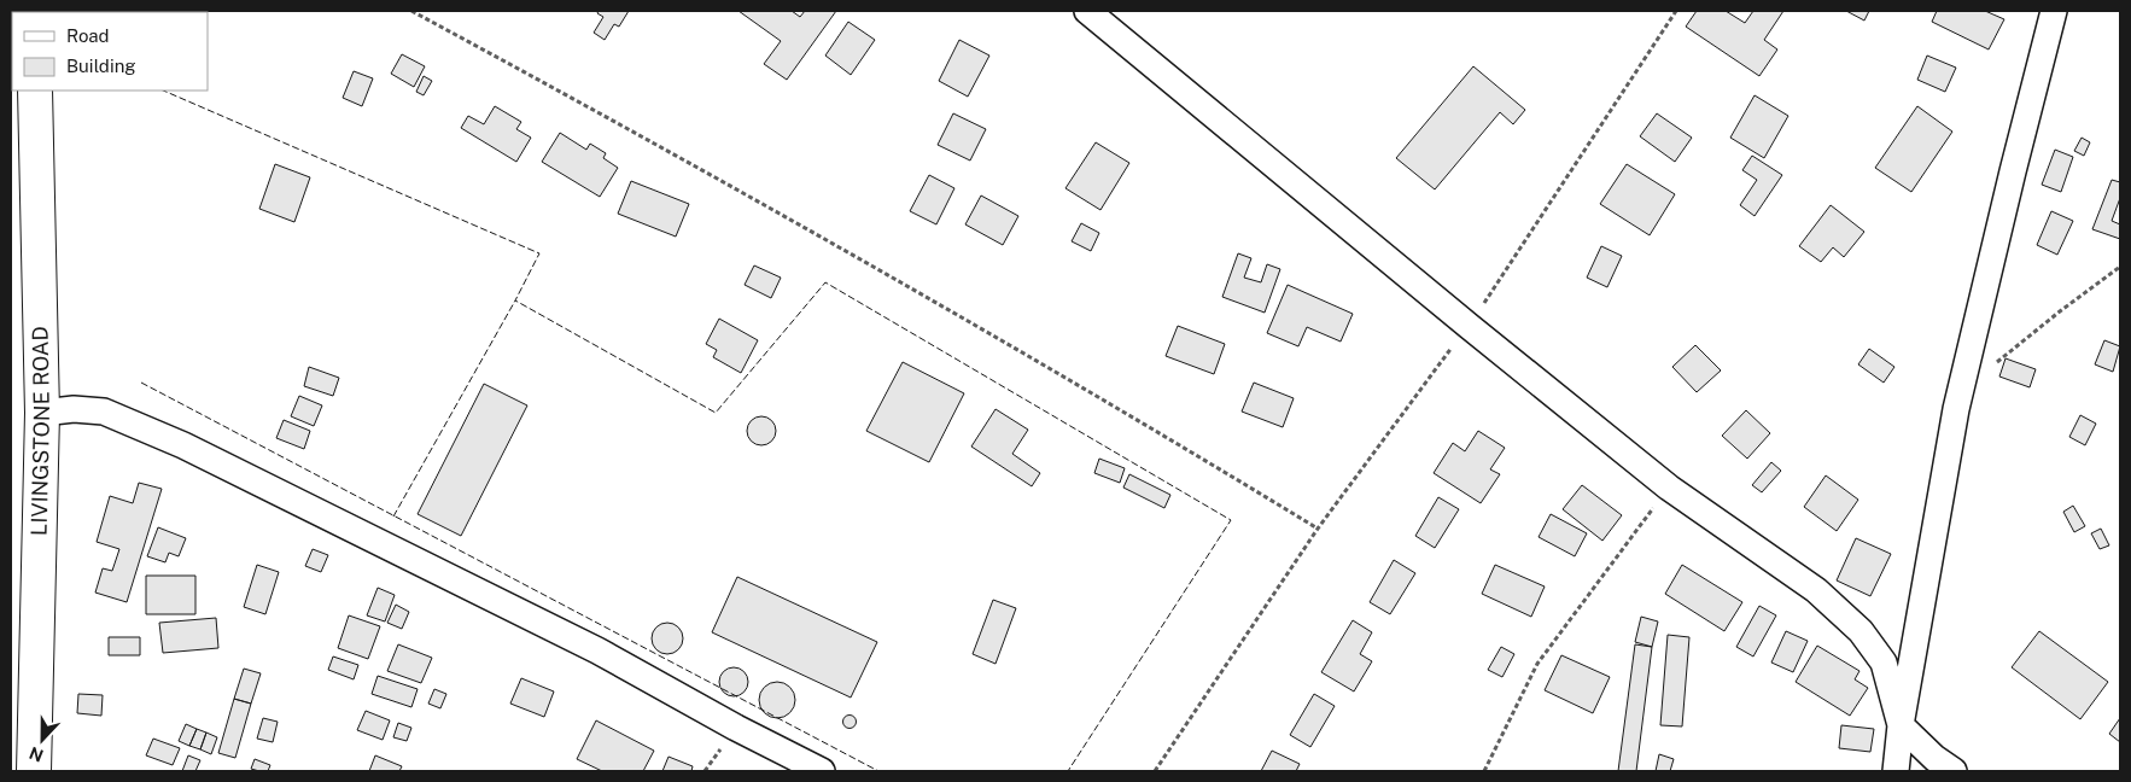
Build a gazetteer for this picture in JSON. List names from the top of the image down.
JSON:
{
  "streets": {
    "highway": ["LIVINGSTONE ROAD"]
  },
  "legend": ["Road", "Building"],
  "north": "bottom"
}
